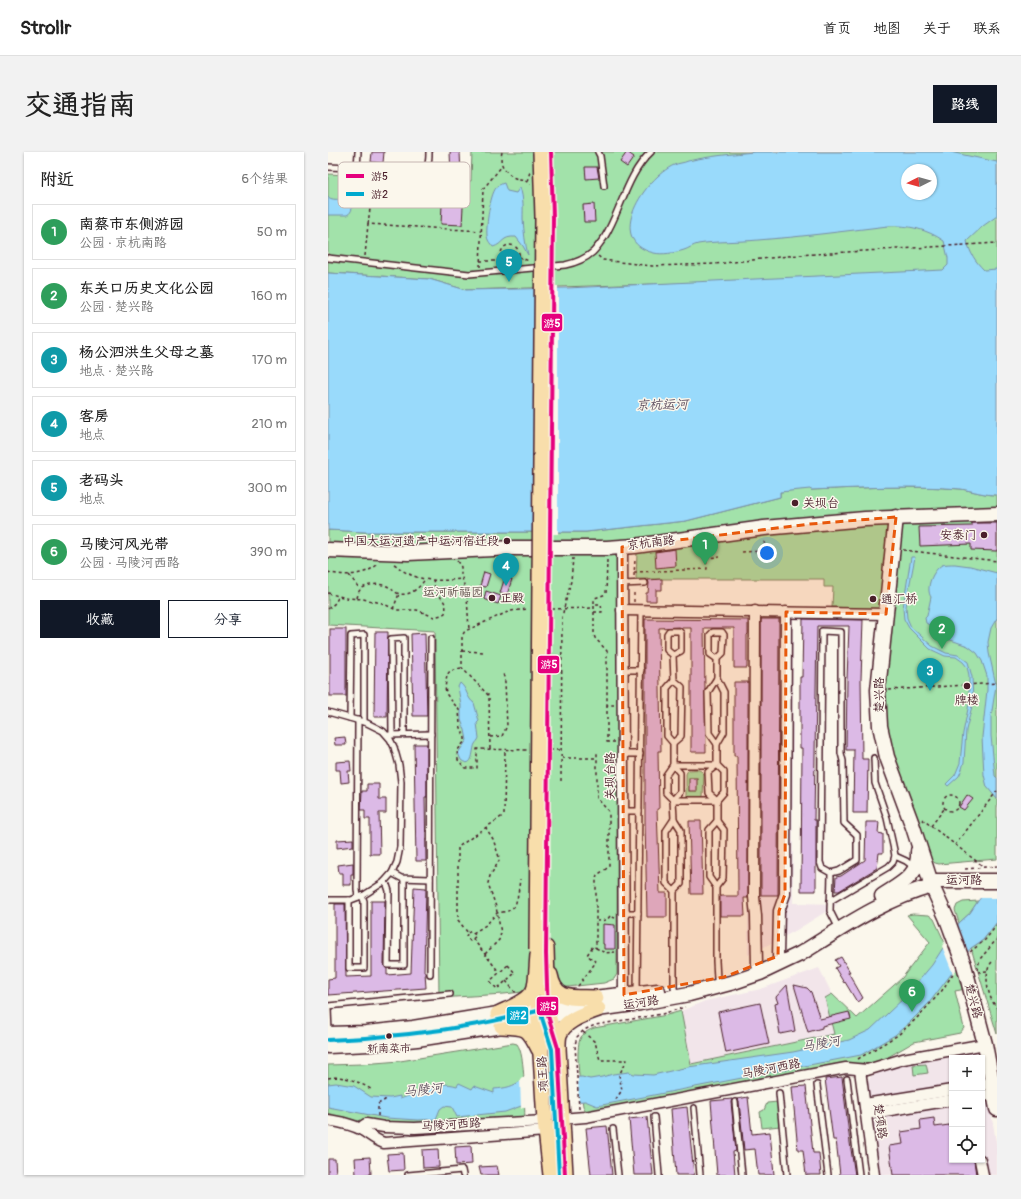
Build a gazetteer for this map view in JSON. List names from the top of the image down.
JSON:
{
  "streets": {
    "main road": ["项王路"],
    "street": [
      "京杭南路",
      "楚兴路",
      "关坝台路",
      "运河路",
      "马陵河西路",
      "楚项路"
    ]
  },
  "crossings": [
    ["京杭南路", "楚兴路"],
    ["京杭南路", "关坝台路"],
    ["楚兴路", "运河路"],
    ["楚兴路", "马陵河西路"],
    ["关坝台路", "运河路"],
    ["运河路", "项王路"],
    ["马陵河西路", "项王路"],
    ["马陵河西路", "楚项路"]
  ],
  "water": ["京杭运河", "马陵河"],
  "parks": ["运河祈福园"],
  "places": [
    "关坝台",
    "安泰门",
    "中国大运河遗产中运河宿迁段",
    "正殿",
    "通汇桥",
    "牌楼",
    "新南菜市"
  ],
  "lines": ["transit line 游5", "transit line 游2"],
  "legend": ["游5", "游2"],
  "north": "left",
  "page": {
    "header": "Strollr",
    "nav": [
      "首页",
      "地图",
      "关于",
      "联系"
    ],
    "title": "交通指南",
    "buttons": [
      "路线",
      ["收藏", "分享"]
    ],
    "heading": ["附近", "6个结果"],
    "list": [
      {
        "mark": "1",
        "name": "南蔡市东侧游园",
        "note": "公园 · 京杭南路",
        "value": "50 m"
      },
      {
        "mark": "2",
        "name": "东关口历史文化公园",
        "note": "公园 · 楚兴路",
        "value": "160 m"
      },
      {
        "mark": "3",
        "name": "杨公泗洪生父母之墓",
        "note": "地点 · 楚兴路",
        "value": "170 m"
      },
      {
        "mark": "4",
        "name": "客房",
        "note": "地点",
        "value": "210 m"
      },
      {
        "mark": "5",
        "name": "老码头",
        "note": "地点",
        "value": "300 m"
      },
      {
        "mark": "6",
        "name": "马陵河风光带",
        "note": "公园 · 马陵河西路",
        "value": "390 m"
      }
    ],
    "pins": [
      "5",
      "1",
      "4",
      "2",
      "3",
      "6"
    ],
    "map_buttons": ["+", "−"]
  }
}
